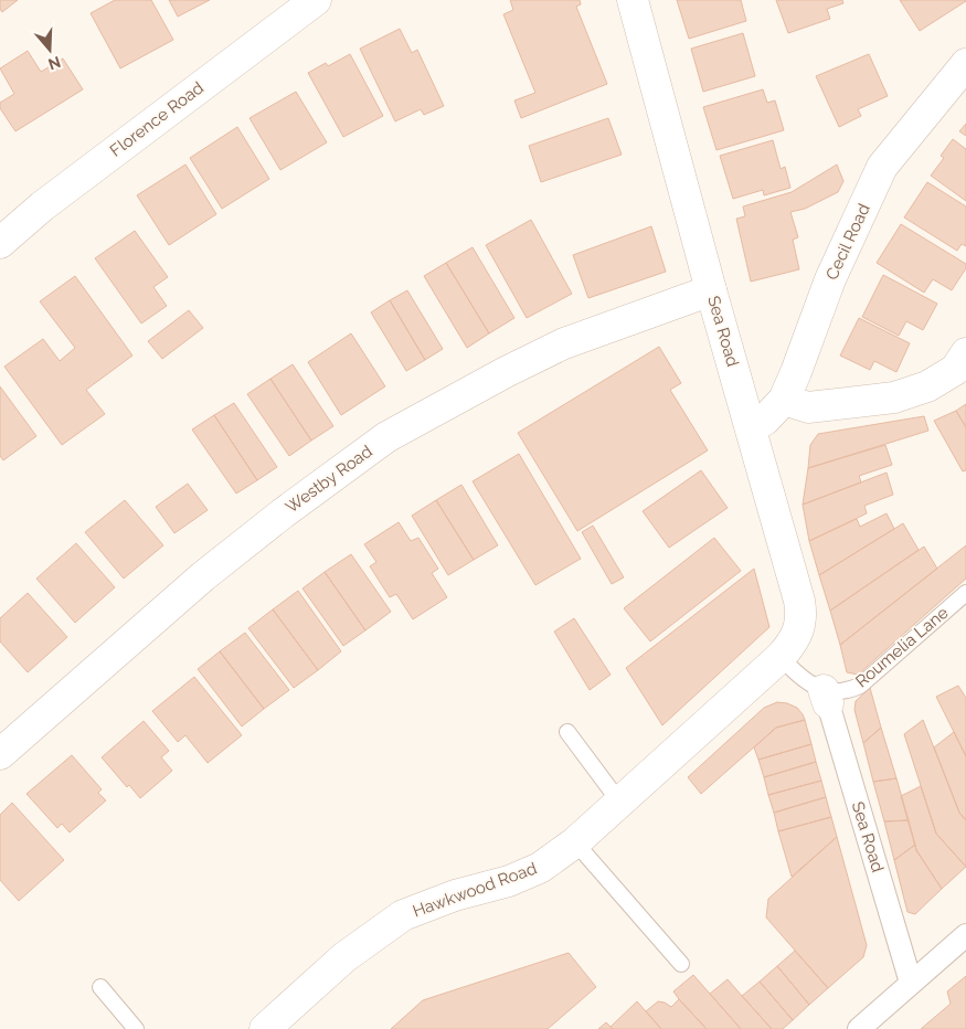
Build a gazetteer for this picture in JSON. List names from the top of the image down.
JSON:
{
  "streets": {
    "street": [
      "Florence Road",
      "Cecil Road",
      "Sea Road",
      "Westby Road",
      "Hawkwood Road"
    ],
    "lane": ["Roumelia Lane"]
  },
  "crossings": [
    ["Cecil Road", "Sea Road"],
    ["Sea Road", "Westby Road"],
    ["Sea Road", "Roumelia Lane"],
    ["Sea Road", "Hawkwood Road"]
  ],
  "north": "bottom"
}
